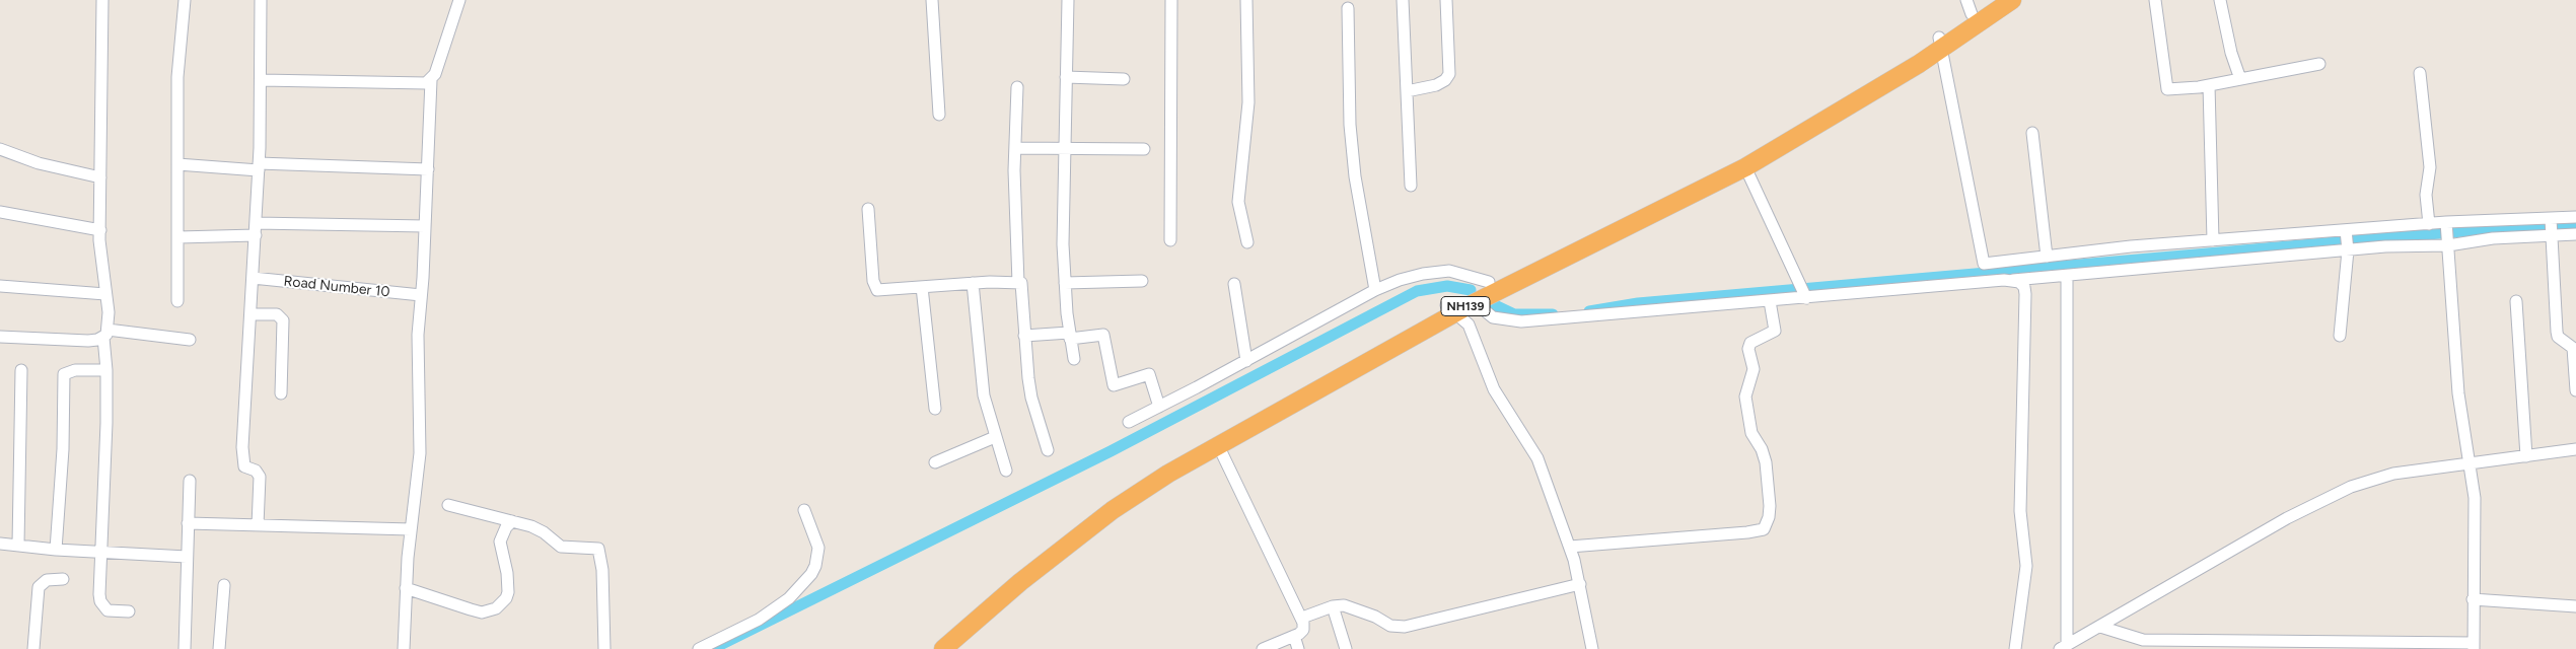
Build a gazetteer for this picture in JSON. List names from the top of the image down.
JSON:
{
  "streets": {
    "highway": ["NH139"],
    "street": ["Road Number 10"]
  }
}
